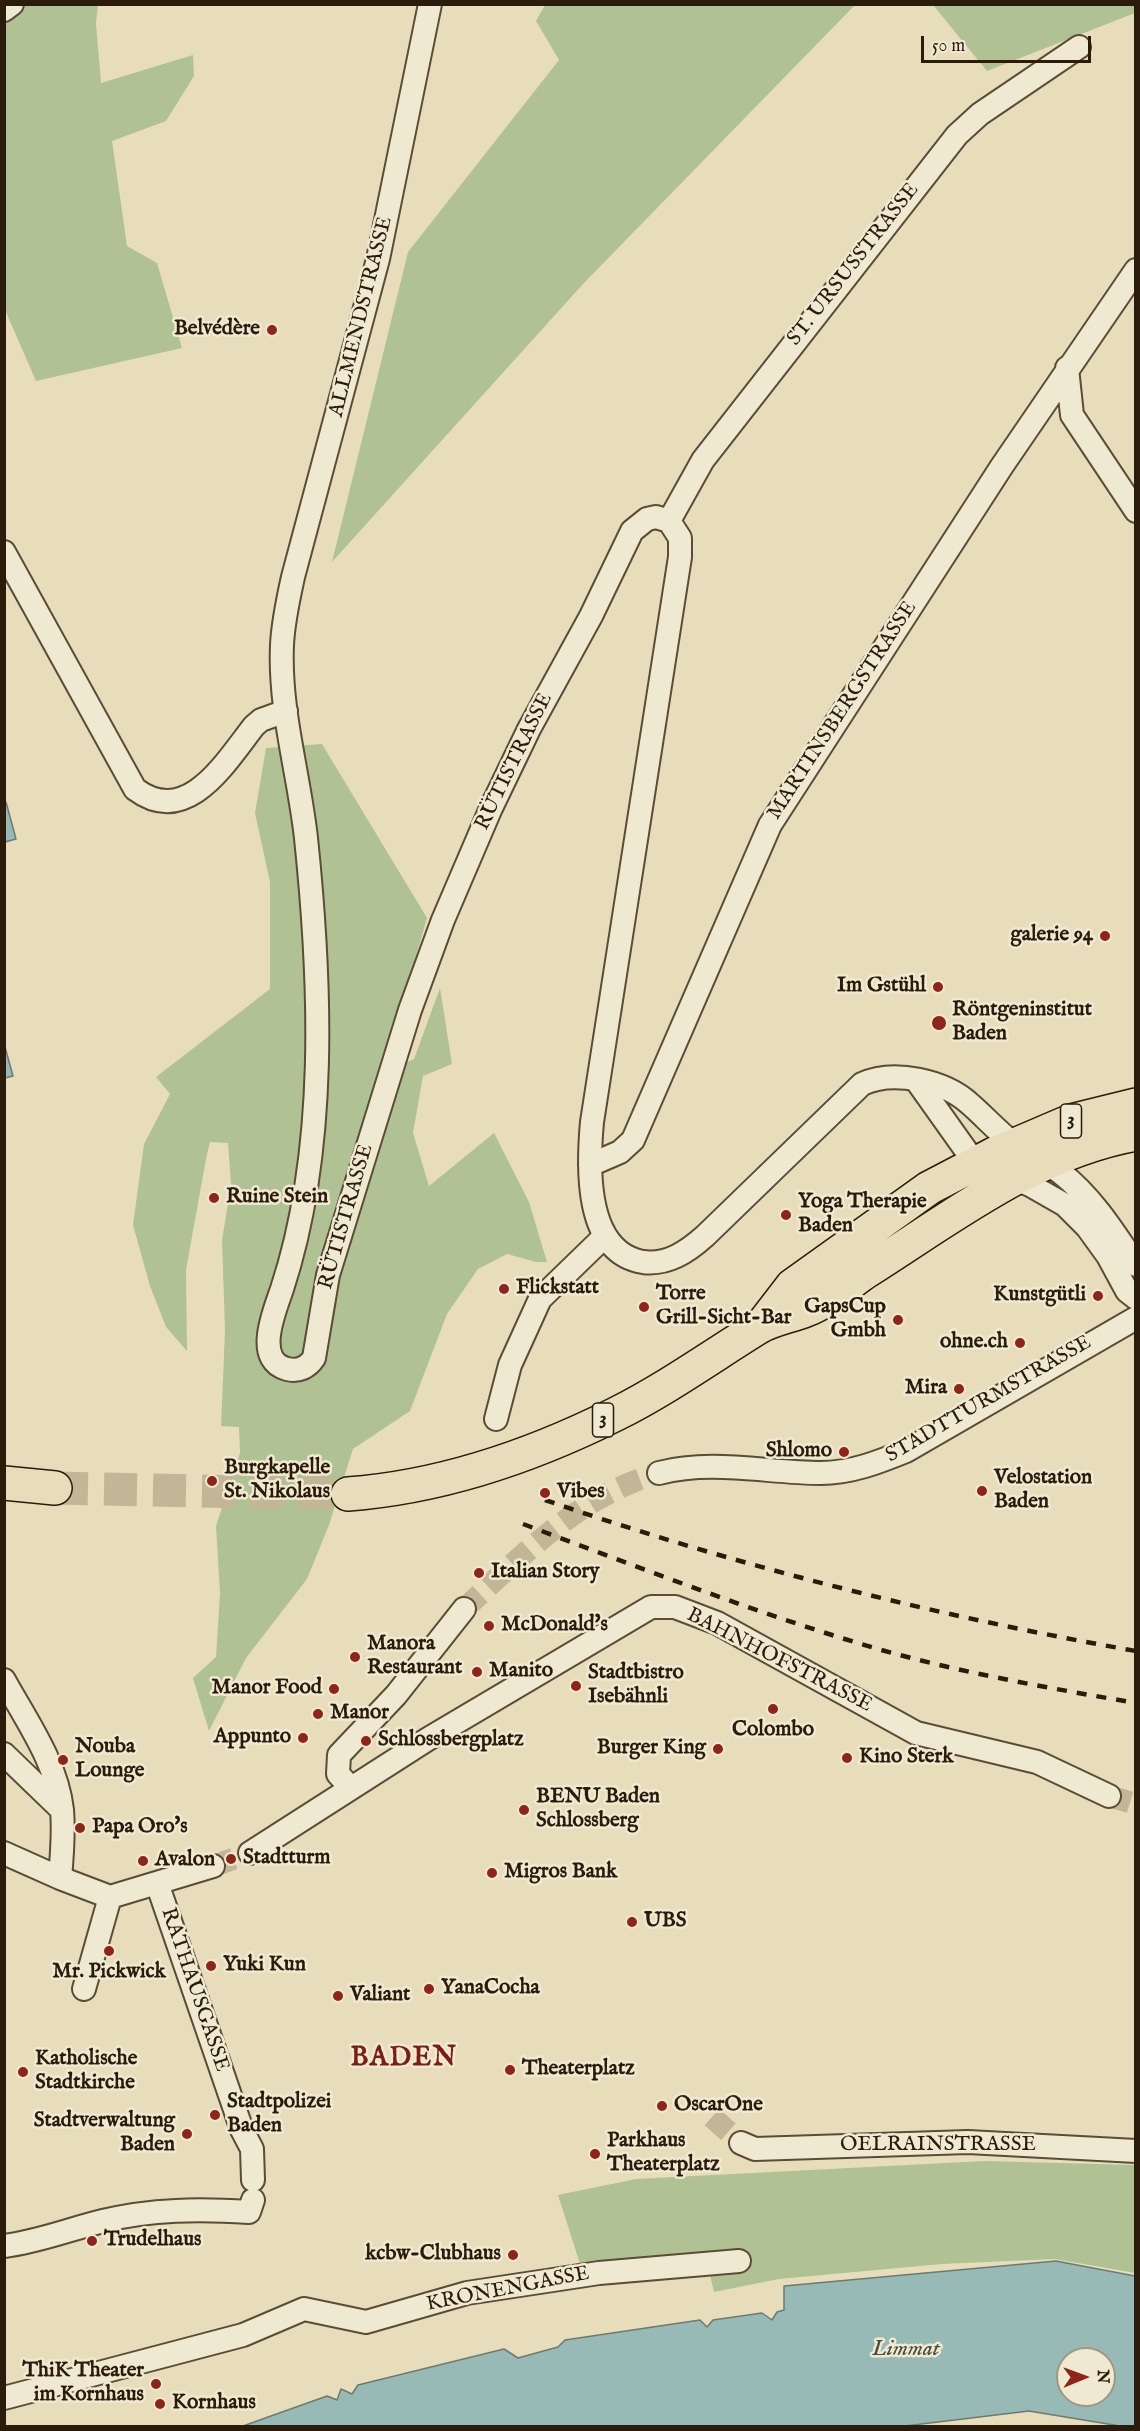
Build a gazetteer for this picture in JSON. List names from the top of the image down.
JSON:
{
  "streets": {
    "main road": ["3"],
    "street": [
      "ST. URSUSSTRASSE",
      "ALLMENDSTRASSE",
      "MARTINSBERGSTRASSE",
      "RÜTISTRASSE",
      "STADTTURMSTRASSE",
      "BAHNHOFSTRASSE",
      "RATHAUSGASSE",
      "OELRAINSTRASSE",
      "KRONENGASSE"
    ]
  },
  "crossings": [
    ["ST. URSUSSTRASSE", "RÜTISTRASSE"],
    ["ALLMENDSTRASSE", "RÜTISTRASSE"]
  ],
  "districts": ["BADEN"],
  "water": ["Limmat"],
  "places": [
    "Belvédère",
    "galerie 94",
    "Im Gstühl",
    "Röntgeninstitut Baden",
    "Ruine Stein",
    "Yoga Therapie Baden",
    "Flickstatt",
    "Kunstgütli",
    "Torre Grill-Sicht-Bar",
    "GapsCup Gmbh",
    "ohne.ch",
    "Mira",
    "Shlomo",
    "Burgkapelle St. Nikolaus",
    "Velostation Baden",
    "Vibes",
    "Italian Story",
    "McDonald's",
    "Manora Restaurant",
    "Manito",
    "Stadtbistro Isebähnli",
    "Manor Food",
    "Colombo",
    "Manor",
    "Appunto",
    "Schlossbergplatz",
    "Burger King",
    "Kino Sterk",
    "Nouba Lounge",
    "BENU Baden Schlossberg",
    "Papa Oro's",
    "Stadtturm",
    "Avalon",
    "Migros Bank",
    "UBS",
    "Mr. Pickwick",
    "Yuki Kun",
    "YanaCocha",
    "Valiant",
    "Theaterplatz",
    "Katholische Stadtkirche",
    "OscarOne",
    "Stadtpolizei Baden",
    "Stadtverwaltung Baden",
    "Parkhaus Theaterplatz",
    "Trudelhaus",
    "kcbw-Clubhaus",
    "ThiK Theater im Kornhaus",
    "Kornhaus"
  ],
  "scale_bar": "50 m",
  "north": "right"
}
